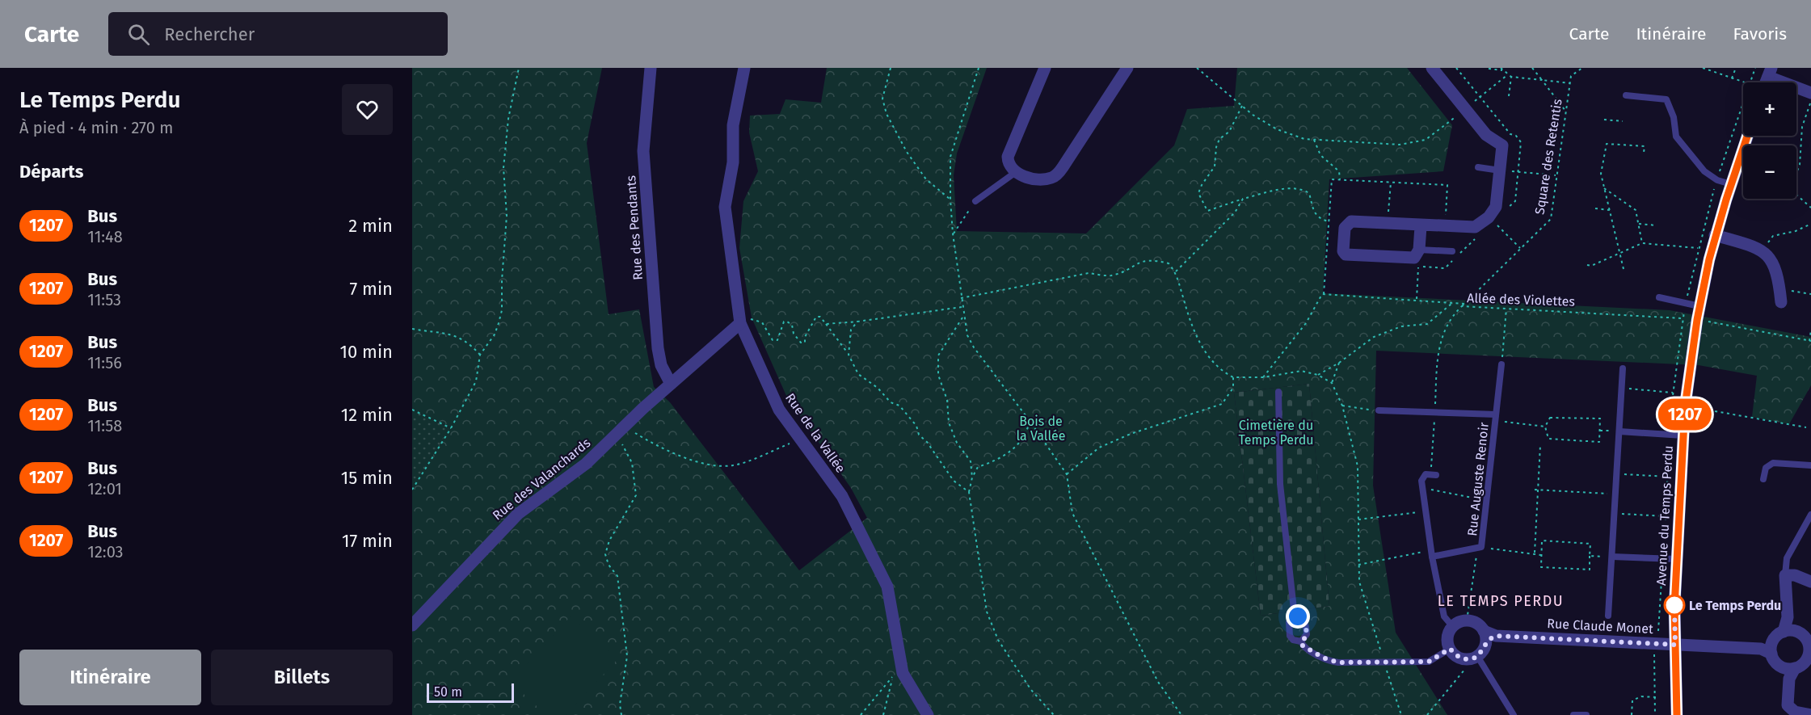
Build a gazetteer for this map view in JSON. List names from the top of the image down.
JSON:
{
  "streets": {
    "street": [
      "Rue des Pendants",
      "Rue de la Vallée",
      "Rue des Valanchards",
      "Avenue du Temps Perdu",
      "Rue Claude Monet"
    ],
    "lane": ["Rue Auguste Renoir"],
    "path": ["Square des Retentis", "Allée des Violettes"]
  },
  "crossings": [
    ["Square des Retentis", "Allée des Violettes"],
    ["Rue des Pendants", "Rue des Valanchards"],
    ["Rue de la Vallée", "Rue des Valanchards"],
    ["Avenue du Temps Perdu", "Rue Claude Monet"]
  ],
  "districts": ["LE TEMPS PERDU"],
  "parks": ["Bois de la Vallée", "Cimetière du Temps Perdu"],
  "places": ["Le Temps Perdu"],
  "lines": ["bus line 1207"],
  "scale_bar": "50 m",
  "page": {
    "header": "Carte",
    "search": "Rechercher",
    "nav": ["Carte", "Itinéraire", "Favoris"],
    "heading": [
      ["Le Temps Perdu", "À pied · 4 min · 270 m"],
      "Départs"
    ],
    "on_map": "1207",
    "map_buttons": ["+", "−"],
    "list": [
      {
        "mark": "1207",
        "name": "Bus",
        "note": "11:48",
        "value": "2 min"
      },
      {
        "mark": "1207",
        "name": "Bus",
        "note": "11:53",
        "value": "7 min"
      },
      {
        "mark": "1207",
        "name": "Bus",
        "note": "11:56",
        "value": "10 min"
      },
      {
        "mark": "1207",
        "name": "Bus",
        "note": "11:58",
        "value": "12 min"
      },
      {
        "mark": "1207",
        "name": "Bus",
        "note": "12:01",
        "value": "15 min"
      },
      {
        "mark": "1207",
        "name": "Bus",
        "note": "12:03",
        "value": "17 min"
      }
    ],
    "buttons": ["Itinéraire", "Billets"],
    "scale": "50 m"
  }
}
